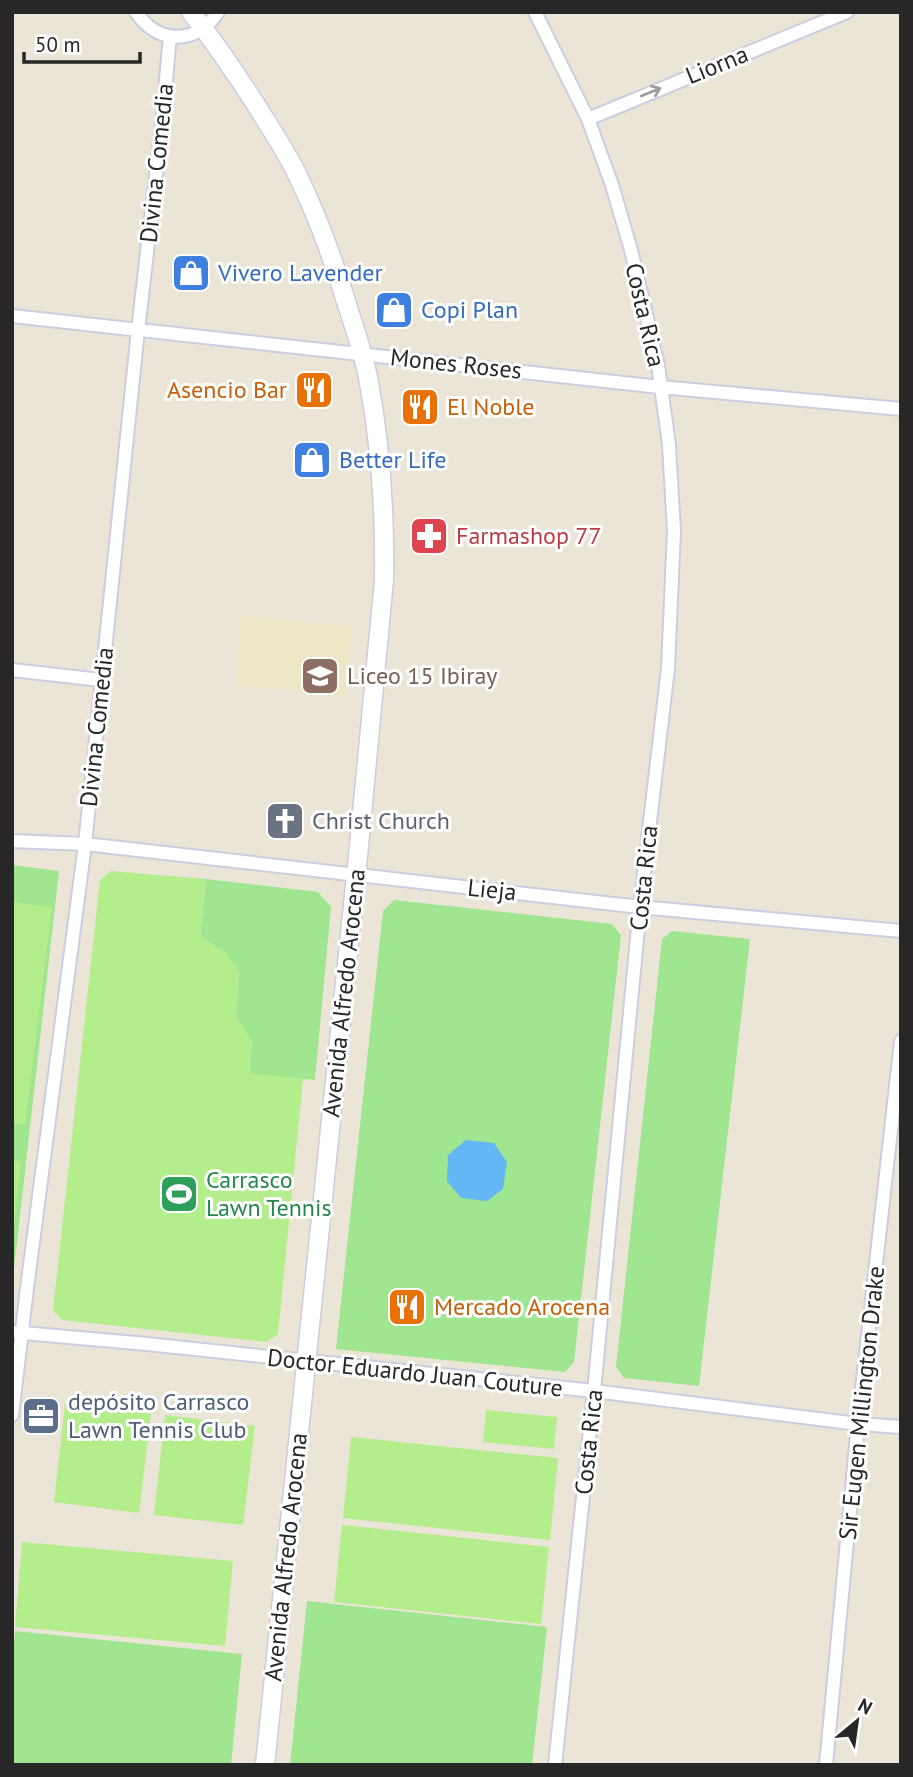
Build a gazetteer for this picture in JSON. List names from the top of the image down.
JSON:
{
  "streets": {
    "street": [
      "Liorna",
      "Divina Comedia",
      "Costa Rica",
      "Mones Roses",
      "Lieja",
      "Avenida Alfredo Arocena",
      "Doctor Eduardo Juan Couture",
      "Sir Eugen Millington Drake"
    ]
  },
  "crossings": [
    ["Liorna", "Costa Rica"],
    ["Divina Comedia", "Mones Roses"],
    ["Divina Comedia", "Lieja"],
    ["Divina Comedia", "Doctor Eduardo Juan Couture"],
    ["Costa Rica", "Mones Roses"],
    ["Costa Rica", "Lieja"],
    ["Costa Rica", "Doctor Eduardo Juan Couture"],
    ["Mones Roses", "Avenida Alfredo Arocena"],
    ["Lieja", "Avenida Alfredo Arocena"],
    ["Avenida Alfredo Arocena", "Doctor Eduardo Juan Couture"],
    ["Doctor Eduardo Juan Couture", "Sir Eugen Millington Drake"]
  ],
  "one_way": ["Liorna"],
  "places": {
    "shop": ["Vivero Lavender", "Copi Plan", "Better Life"],
    "restaurant": ["Asencio Bar", "El Noble", "Mercado Arocena"],
    "pharmacy": ["Farmashop 77"],
    "school or university": ["Liceo 15 Ibiray"],
    "church": ["Christ Church"],
    "sports": ["Carrasco Lawn Tennis"],
    "office": ["depósito Carrasco Lawn Tennis Club"]
  },
  "scale_bar": "50 m",
  "north": "top right"
}
